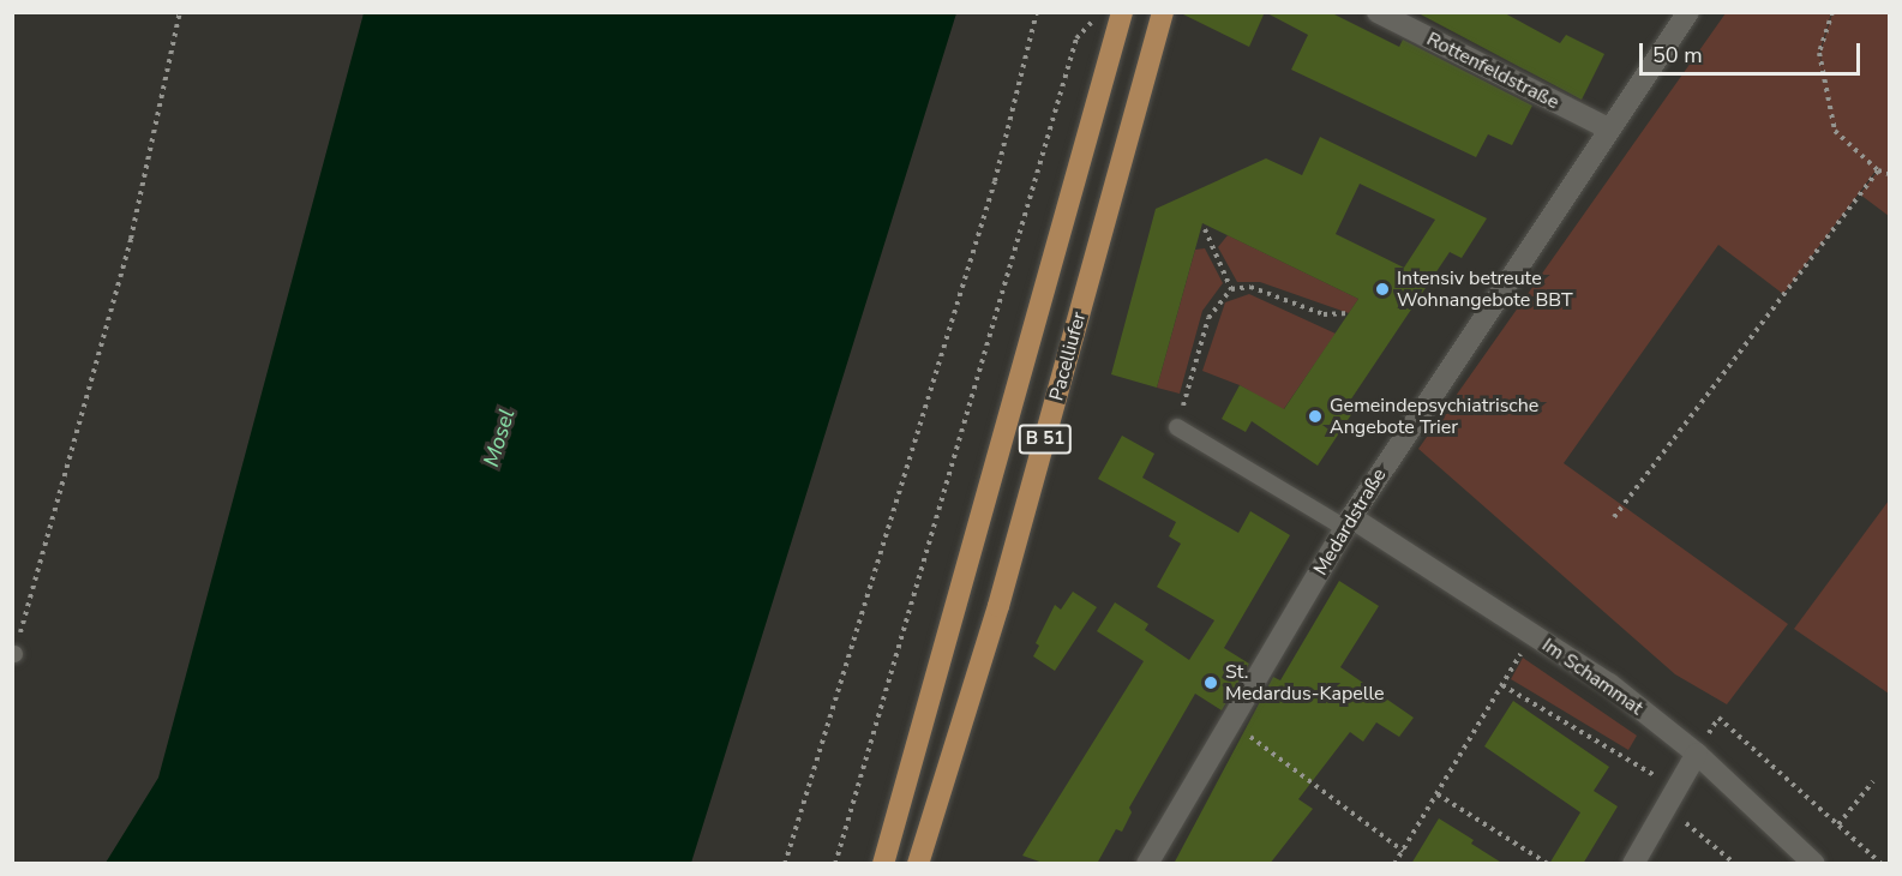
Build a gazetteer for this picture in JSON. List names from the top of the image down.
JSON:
{
  "streets": {
    "main road": ["Pacelliufer", "B 51"],
    "street": ["Rottenfeldstraße", "Medardstraße", "Im Schammat"]
  },
  "crossings": [
    ["Rottenfeldstraße", "Medardstraße"],
    ["Medardstraße", "Im Schammat"]
  ],
  "water": ["Mosel"],
  "places": ["Intensiv betreute Wohnangebote BBT", "Gemeindepsychiatrische Angebote Trier", "St. Medardus-Kapelle"],
  "scale_bar": "50 m"
}
